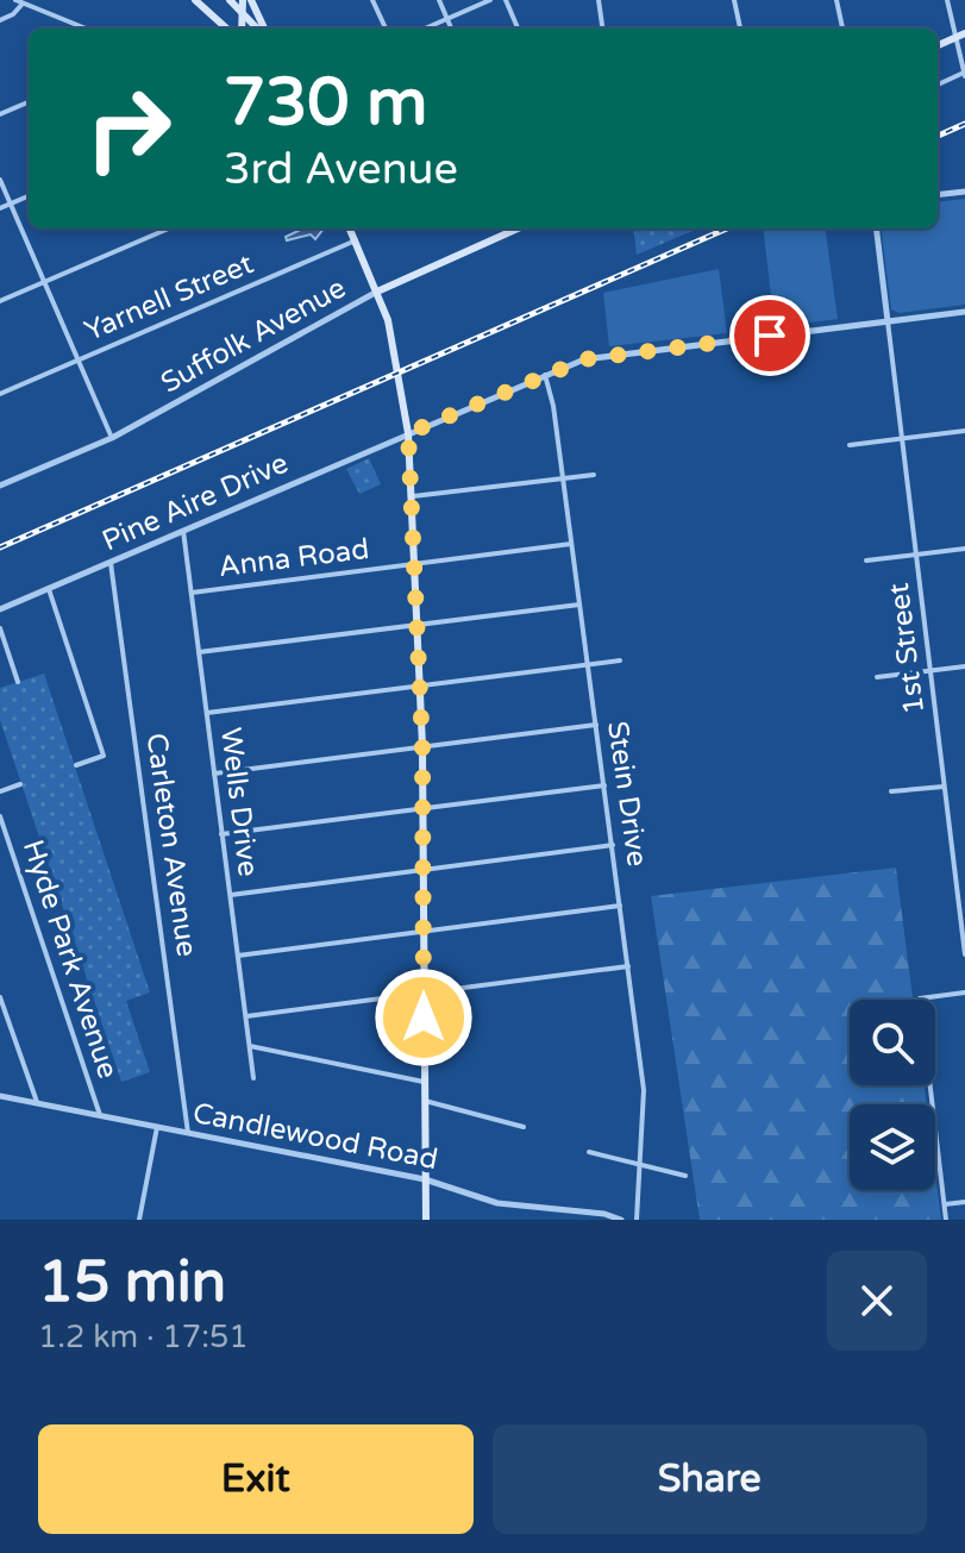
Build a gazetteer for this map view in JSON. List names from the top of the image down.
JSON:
{
  "streets": {
    "main road": ["Suffolk Avenue"],
    "street": [
      "Yarnell Street",
      "Pine Aire Drive",
      "Anna Road",
      "1st Street",
      "Stein Drive",
      "Wells Drive",
      "Carleton Avenue",
      "Hyde Park Avenue",
      "Candlewood Road"
    ]
  },
  "crossings": [
    ["Pine Aire Drive", "1st Street"],
    ["Pine Aire Drive", "Stein Drive"],
    ["Pine Aire Drive", "Wells Drive"],
    ["Pine Aire Drive", "Carleton Avenue"],
    ["Anna Road", "Stein Drive"],
    ["Anna Road", "Wells Drive"],
    ["Carleton Avenue", "Candlewood Road"],
    ["Hyde Park Avenue", "Candlewood Road"]
  ],
  "page": {
    "turn": ["730 m", "3rd Avenue"],
    "heading": ["15 min", "1.2 km · 17:51"],
    "buttons": ["Exit", "Share"]
  }
}
